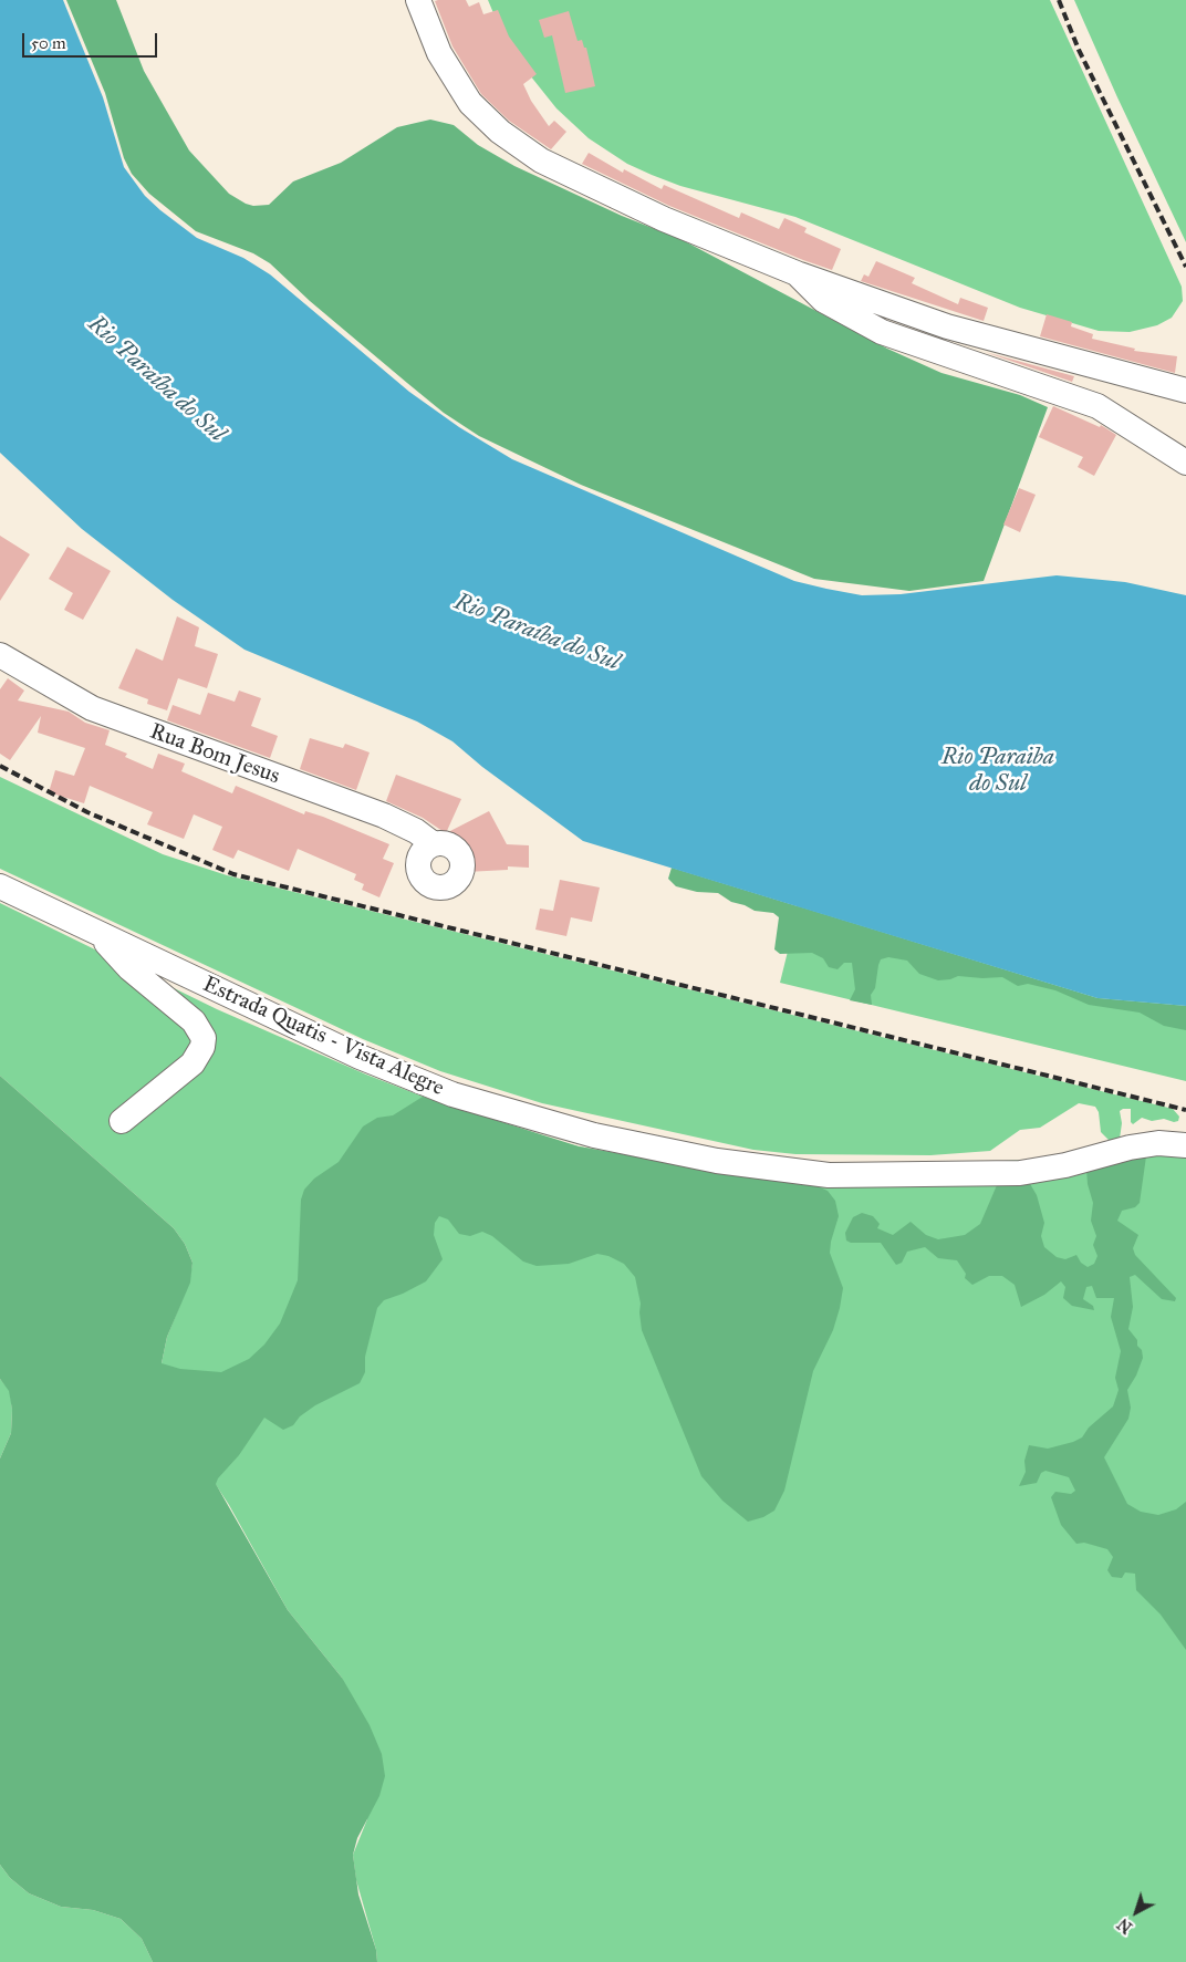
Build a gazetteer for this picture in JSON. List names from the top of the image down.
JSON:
{
  "streets": {
    "street": ["Rua Bom Jesus", "Estrada Quatis - Vista Alegre"]
  },
  "water": ["Rio Paraíba do Sul", "Rio Paraiba do Sul"],
  "scale_bar": "50 m",
  "north": "bottom left"
}
